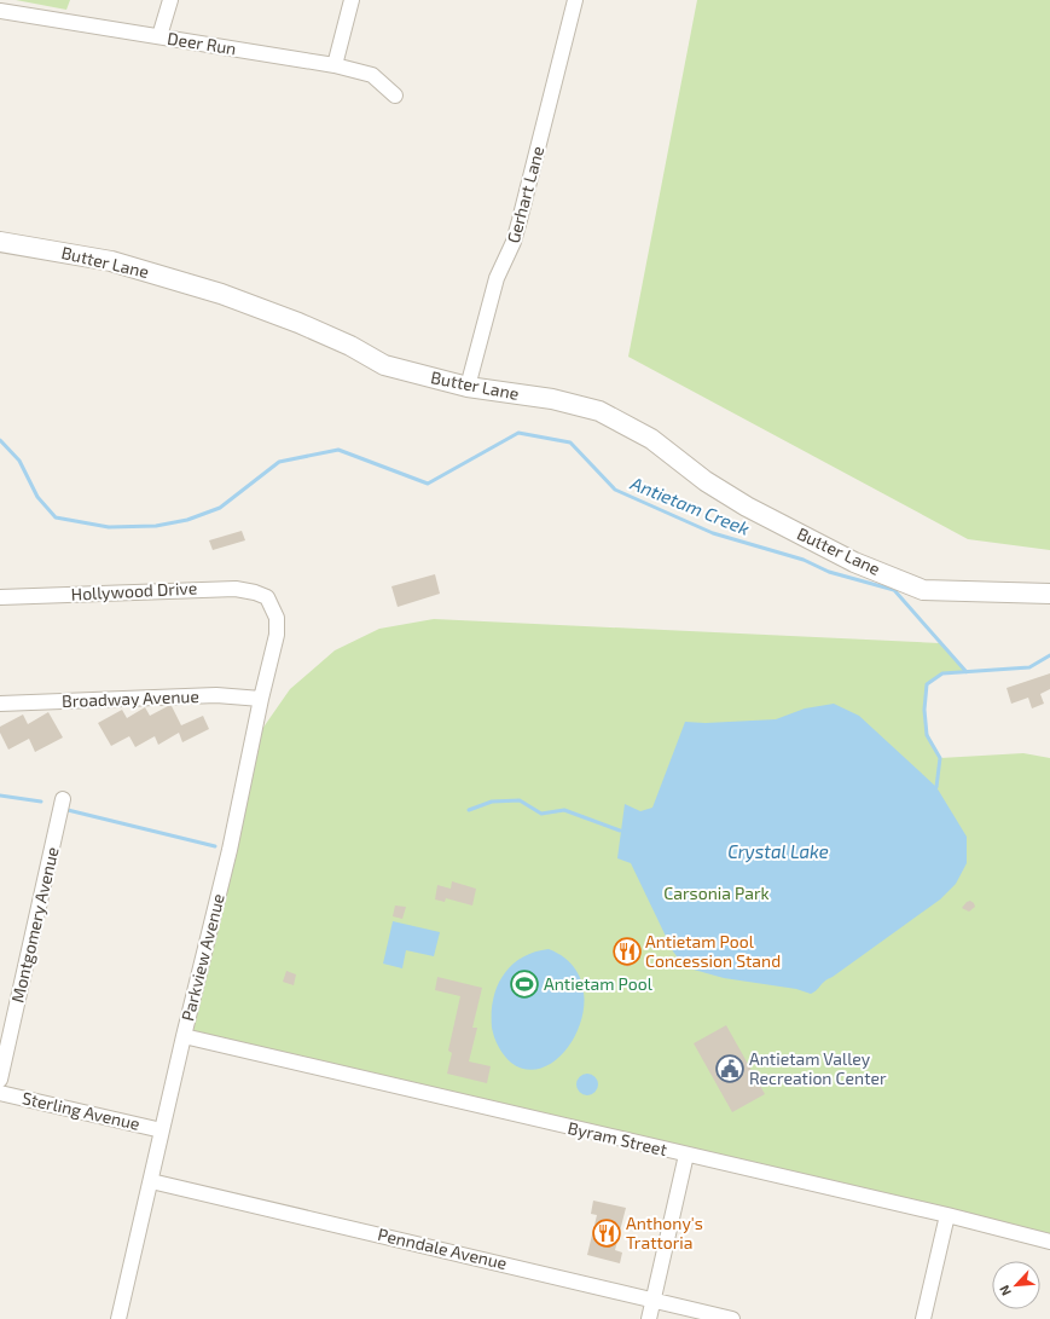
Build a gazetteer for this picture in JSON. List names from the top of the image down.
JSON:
{
  "streets": {
    "street": [
      "Deer Run",
      "Gerhart Lane",
      "Butter Lane",
      "Hollywood Drive",
      "Broadway Avenue",
      "Montgomery Avenue",
      "Parkview Avenue",
      "Sterling Avenue",
      "Byram Street",
      "Penndale Avenue"
    ]
  },
  "crossings": [
    ["Gerhart Lane", "Butter Lane"],
    ["Hollywood Drive", "Parkview Avenue"],
    ["Broadway Avenue", "Parkview Avenue"],
    ["Parkview Avenue", "Sterling Avenue"],
    ["Parkview Avenue", "Byram Street"],
    ["Parkview Avenue", "Penndale Avenue"]
  ],
  "water": ["Antietam Creek", "Crystal Lake"],
  "parks": ["Carsonia Park"],
  "places": {
    "restaurant": ["Antietam Pool Concession Stand", "Anthony's Trattoria"],
    "sports": ["Antietam Pool"],
    "public building": ["Antietam Valley Recreation Center"]
  },
  "north": "bottom left"
}
